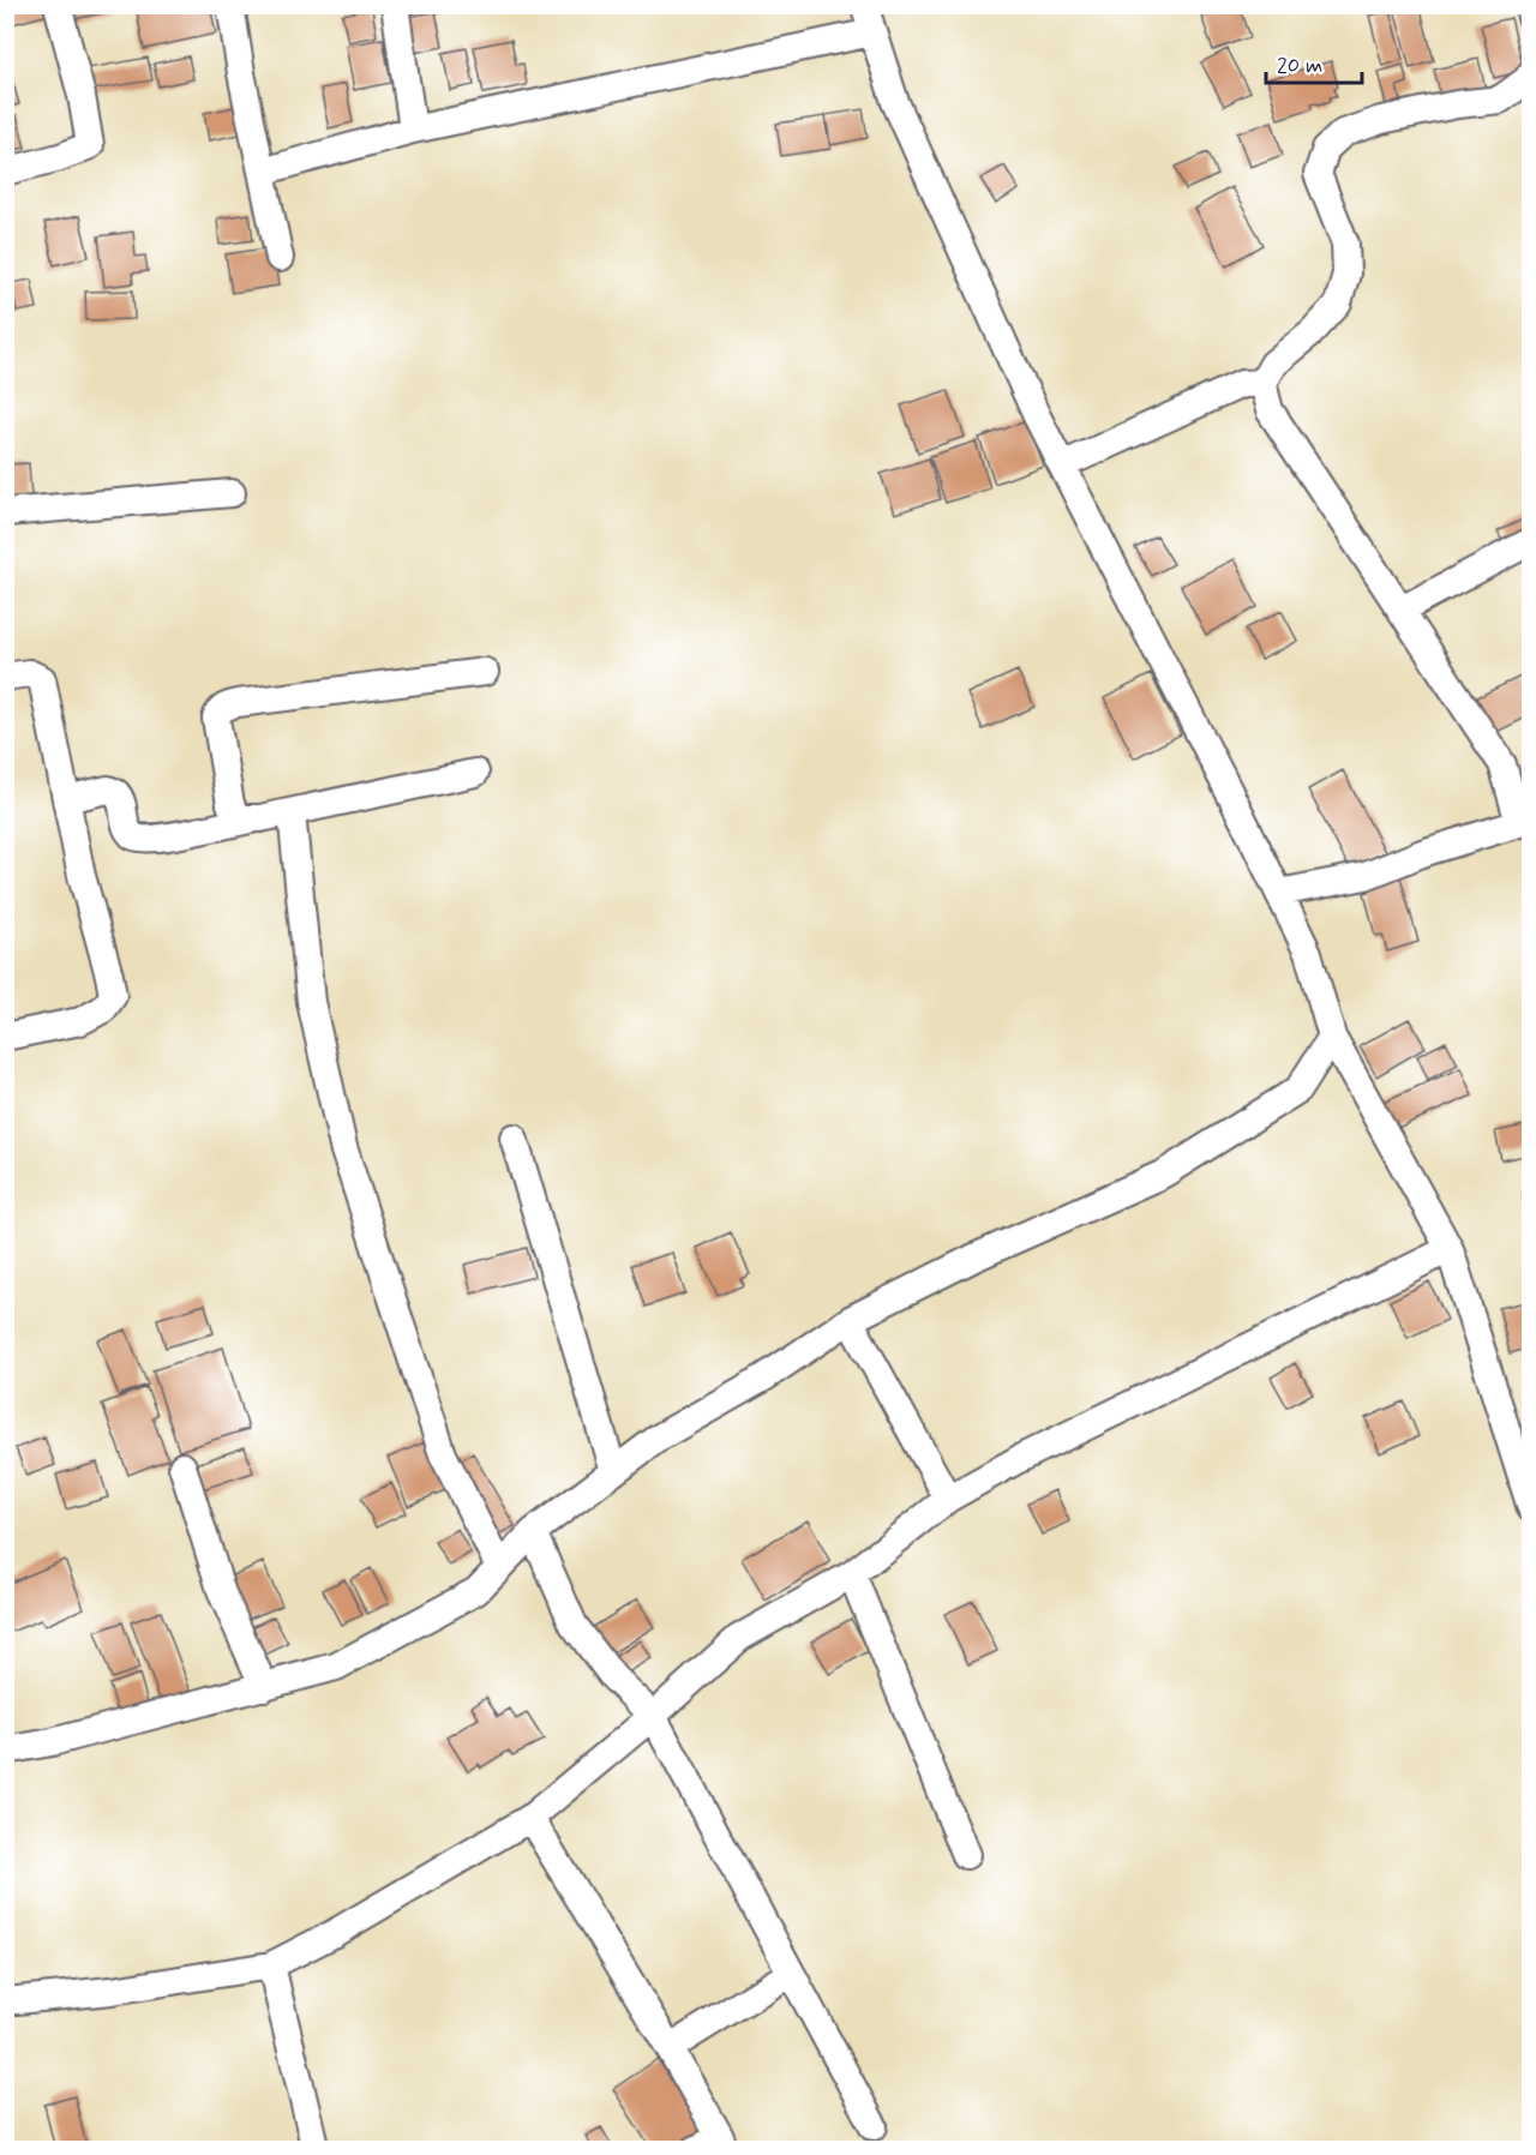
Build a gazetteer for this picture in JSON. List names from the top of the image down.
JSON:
{
  "scale_bar": "20 m"
}
